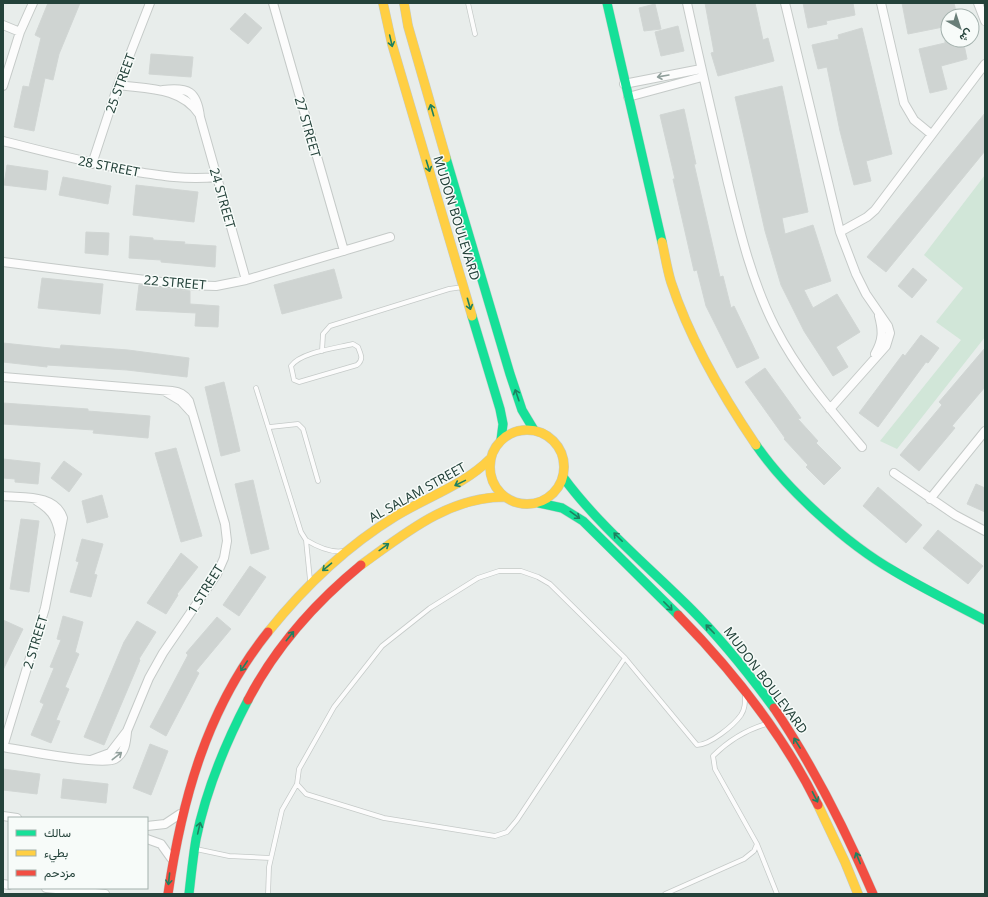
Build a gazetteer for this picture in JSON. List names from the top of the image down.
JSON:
{
  "streets": {
    "street": [
      "25 STREET",
      "27 STREET",
      "28 STREET",
      "24 STREET",
      "MUDON BOULEVARD",
      "22 STREET",
      "AL SALAM STREET",
      "1 STREET",
      "2 STREET"
    ]
  },
  "crossings": [
    ["25 STREET", "28 STREET"],
    ["25 STREET", "24 STREET"],
    ["27 STREET", "22 STREET"],
    ["28 STREET", "24 STREET"],
    ["24 STREET", "22 STREET"],
    ["MUDON BOULEVARD", "AL SALAM STREET"],
    ["1 STREET", "2 STREET"]
  ],
  "legend": ["سالك", "بطيء", "مزدحم"],
  "north": "bottom right"
}
